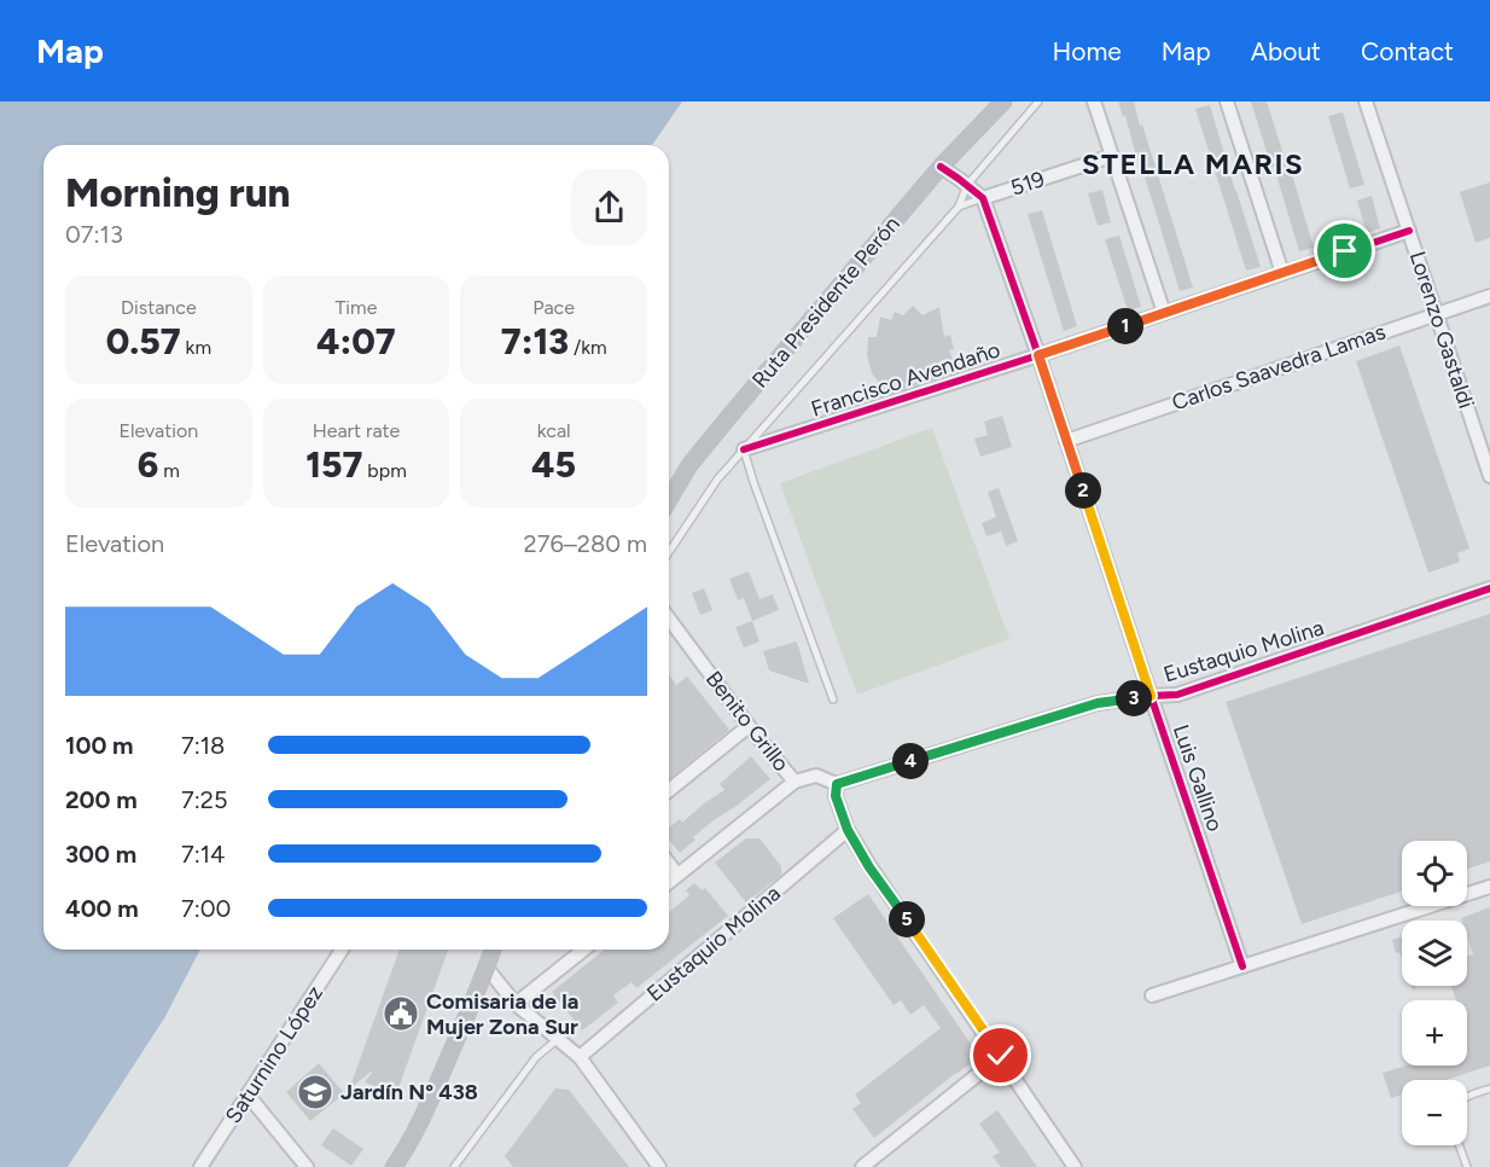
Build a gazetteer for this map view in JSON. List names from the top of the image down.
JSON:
{
  "streets": {
    "main road": ["Ruta Presidente Perón"],
    "street": [
      "519",
      "Lorenzo Gastaldi",
      "Carlos Saavedra Lamas",
      "Francisco Avendaño",
      "Eustaquio Molina",
      "Benito Grillo",
      "Luis Gallino",
      "Saturnino López"
    ]
  },
  "crossings": [
    ["519", "Luis Gallino"],
    ["Lorenzo Gastaldi", "Carlos Saavedra Lamas"],
    ["Lorenzo Gastaldi", "Francisco Avendaño"],
    ["Carlos Saavedra Lamas", "Luis Gallino"],
    ["Francisco Avendaño", "Luis Gallino"],
    ["Eustaquio Molina", "Benito Grillo"],
    ["Eustaquio Molina", "Luis Gallino"]
  ],
  "districts": ["STELLA MARIS"],
  "places": {
    "public building": ["Comisaria de la Mujer Zona Sur"],
    "school or university": ["Jardín N° 438"]
  },
  "page": {
    "header": "Map",
    "nav": [
      "Home",
      "Map",
      "About",
      "Contact"
    ],
    "heading": ["Morning run", "07:13"],
    "stats": [
      ["Distance", "0.57 km"],
      ["Time", "4:07"],
      ["Pace", "7:13 /km"],
      ["Elevation", "6 m"],
      ["Heart rate", "157 bpm"],
      ["kcal", "45"]
    ],
    "pins": [
      "1",
      "2",
      "3",
      "4",
      "5"
    ],
    "chart": ["Elevation", "276–280 m"],
    "list": [
      {
        "name": "100 m",
        "note": "7:18"
      },
      {
        "name": "200 m",
        "note": "7:25"
      },
      {
        "name": "300 m",
        "note": "7:14"
      },
      {
        "name": "400 m",
        "note": "7:00"
      }
    ],
    "map_buttons": ["+", "−"]
  }
}
